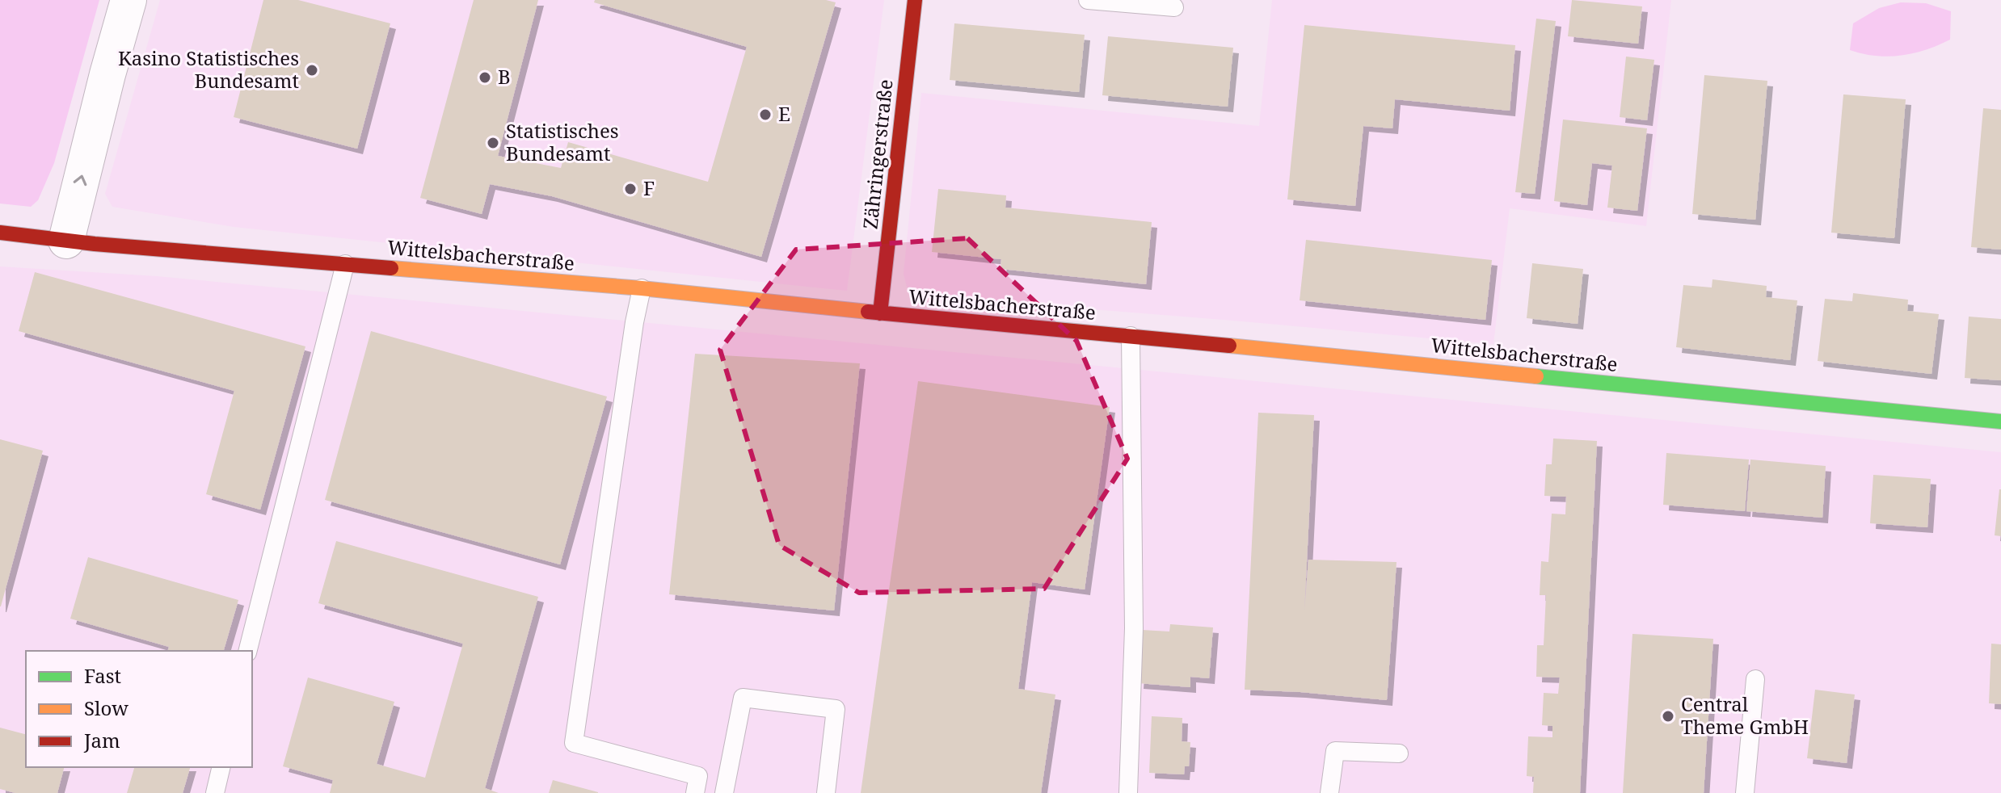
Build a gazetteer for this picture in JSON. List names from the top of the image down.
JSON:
{
  "streets": {
    "street": ["Zähringerstraße", "Wittelsbacherstraße"]
  },
  "crossings": [
    ["Zähringerstraße", "Wittelsbacherstraße"]
  ],
  "places": [
    "Kasino Statistisches Bundesamt",
    "B",
    "E",
    "Statistisches Bundesamt",
    "F",
    "Central Theme GmbH"
  ],
  "legend": ["Fast", "Slow", "Jam"]
}
